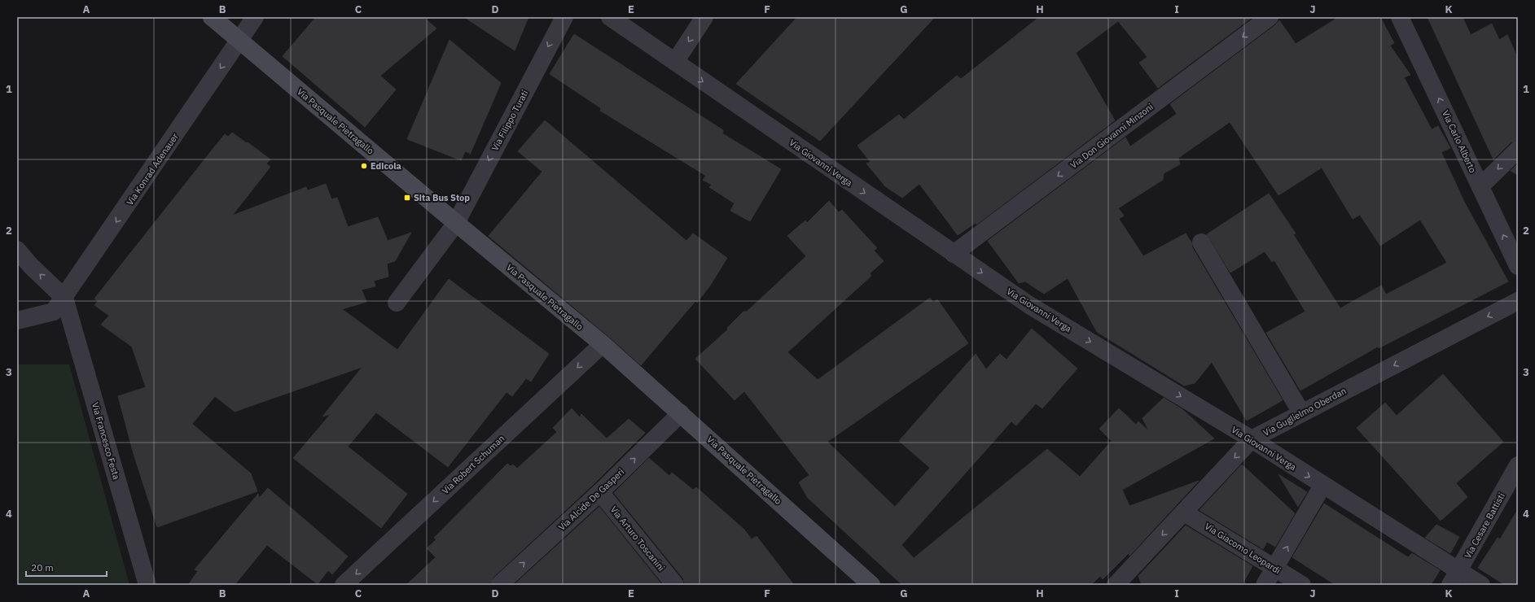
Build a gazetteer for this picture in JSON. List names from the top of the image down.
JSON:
{
  "streets": {
    "main road": ["Via Pasquale Pietragallo"],
    "street": [
      "Via Filippo Turati",
      "Via Don Giovanni Minzoni",
      "Via Carlo Alberto",
      "Via Giovanni Verga",
      "Via Konrad Adenauer",
      "Via Guglielmo Oberdan",
      "Via Francesco Festa",
      "Via Robert Schuman",
      "Via Alcide De Gasperi",
      "Via Cesare Battisti",
      "Via Arturo Toscanini",
      "Via Giacomo Leopardi"
    ]
  },
  "crossings": [
    ["Via Filippo Turati", "Via Pasquale Pietragallo"],
    ["Via Pasquale Pietragallo", "Via Konrad Adenauer"],
    ["Via Pasquale Pietragallo", "Via Robert Schuman"],
    ["Via Pasquale Pietragallo", "Via Alcide De Gasperi"],
    ["Via Don Giovanni Minzoni", "Via Giovanni Verga"],
    ["Via Giovanni Verga", "Via Guglielmo Oberdan"],
    ["Via Giovanni Verga", "Via Cesare Battisti"],
    ["Via Konrad Adenauer", "Via Francesco Festa"],
    ["Via Guglielmo Oberdan", "Via Giacomo Leopardi"],
    ["Via Alcide De Gasperi", "Via Arturo Toscanini"]
  ],
  "one_way": [
    "Via Filippo Turati",
    "Via Don Giovanni Minzoni",
    "Via Carlo Alberto",
    "Via Giovanni Verga",
    "Via Konrad Adenauer",
    "Via Guglielmo Oberdan",
    "Via Robert Schuman",
    "Via Alcide De Gasperi"
  ],
  "places": {
    "other": ["Edicola"],
    "transit": ["Sita Bus Stop"]
  },
  "scale_bar": "20 m",
  "grid": {
    "columns": [
      "A",
      "B",
      "C",
      "D",
      "E",
      "F",
      "G",
      "H",
      "I",
      "J",
      "K"
    ],
    "rows": [
      "1",
      "2",
      "3",
      "4"
    ]
  }
}
